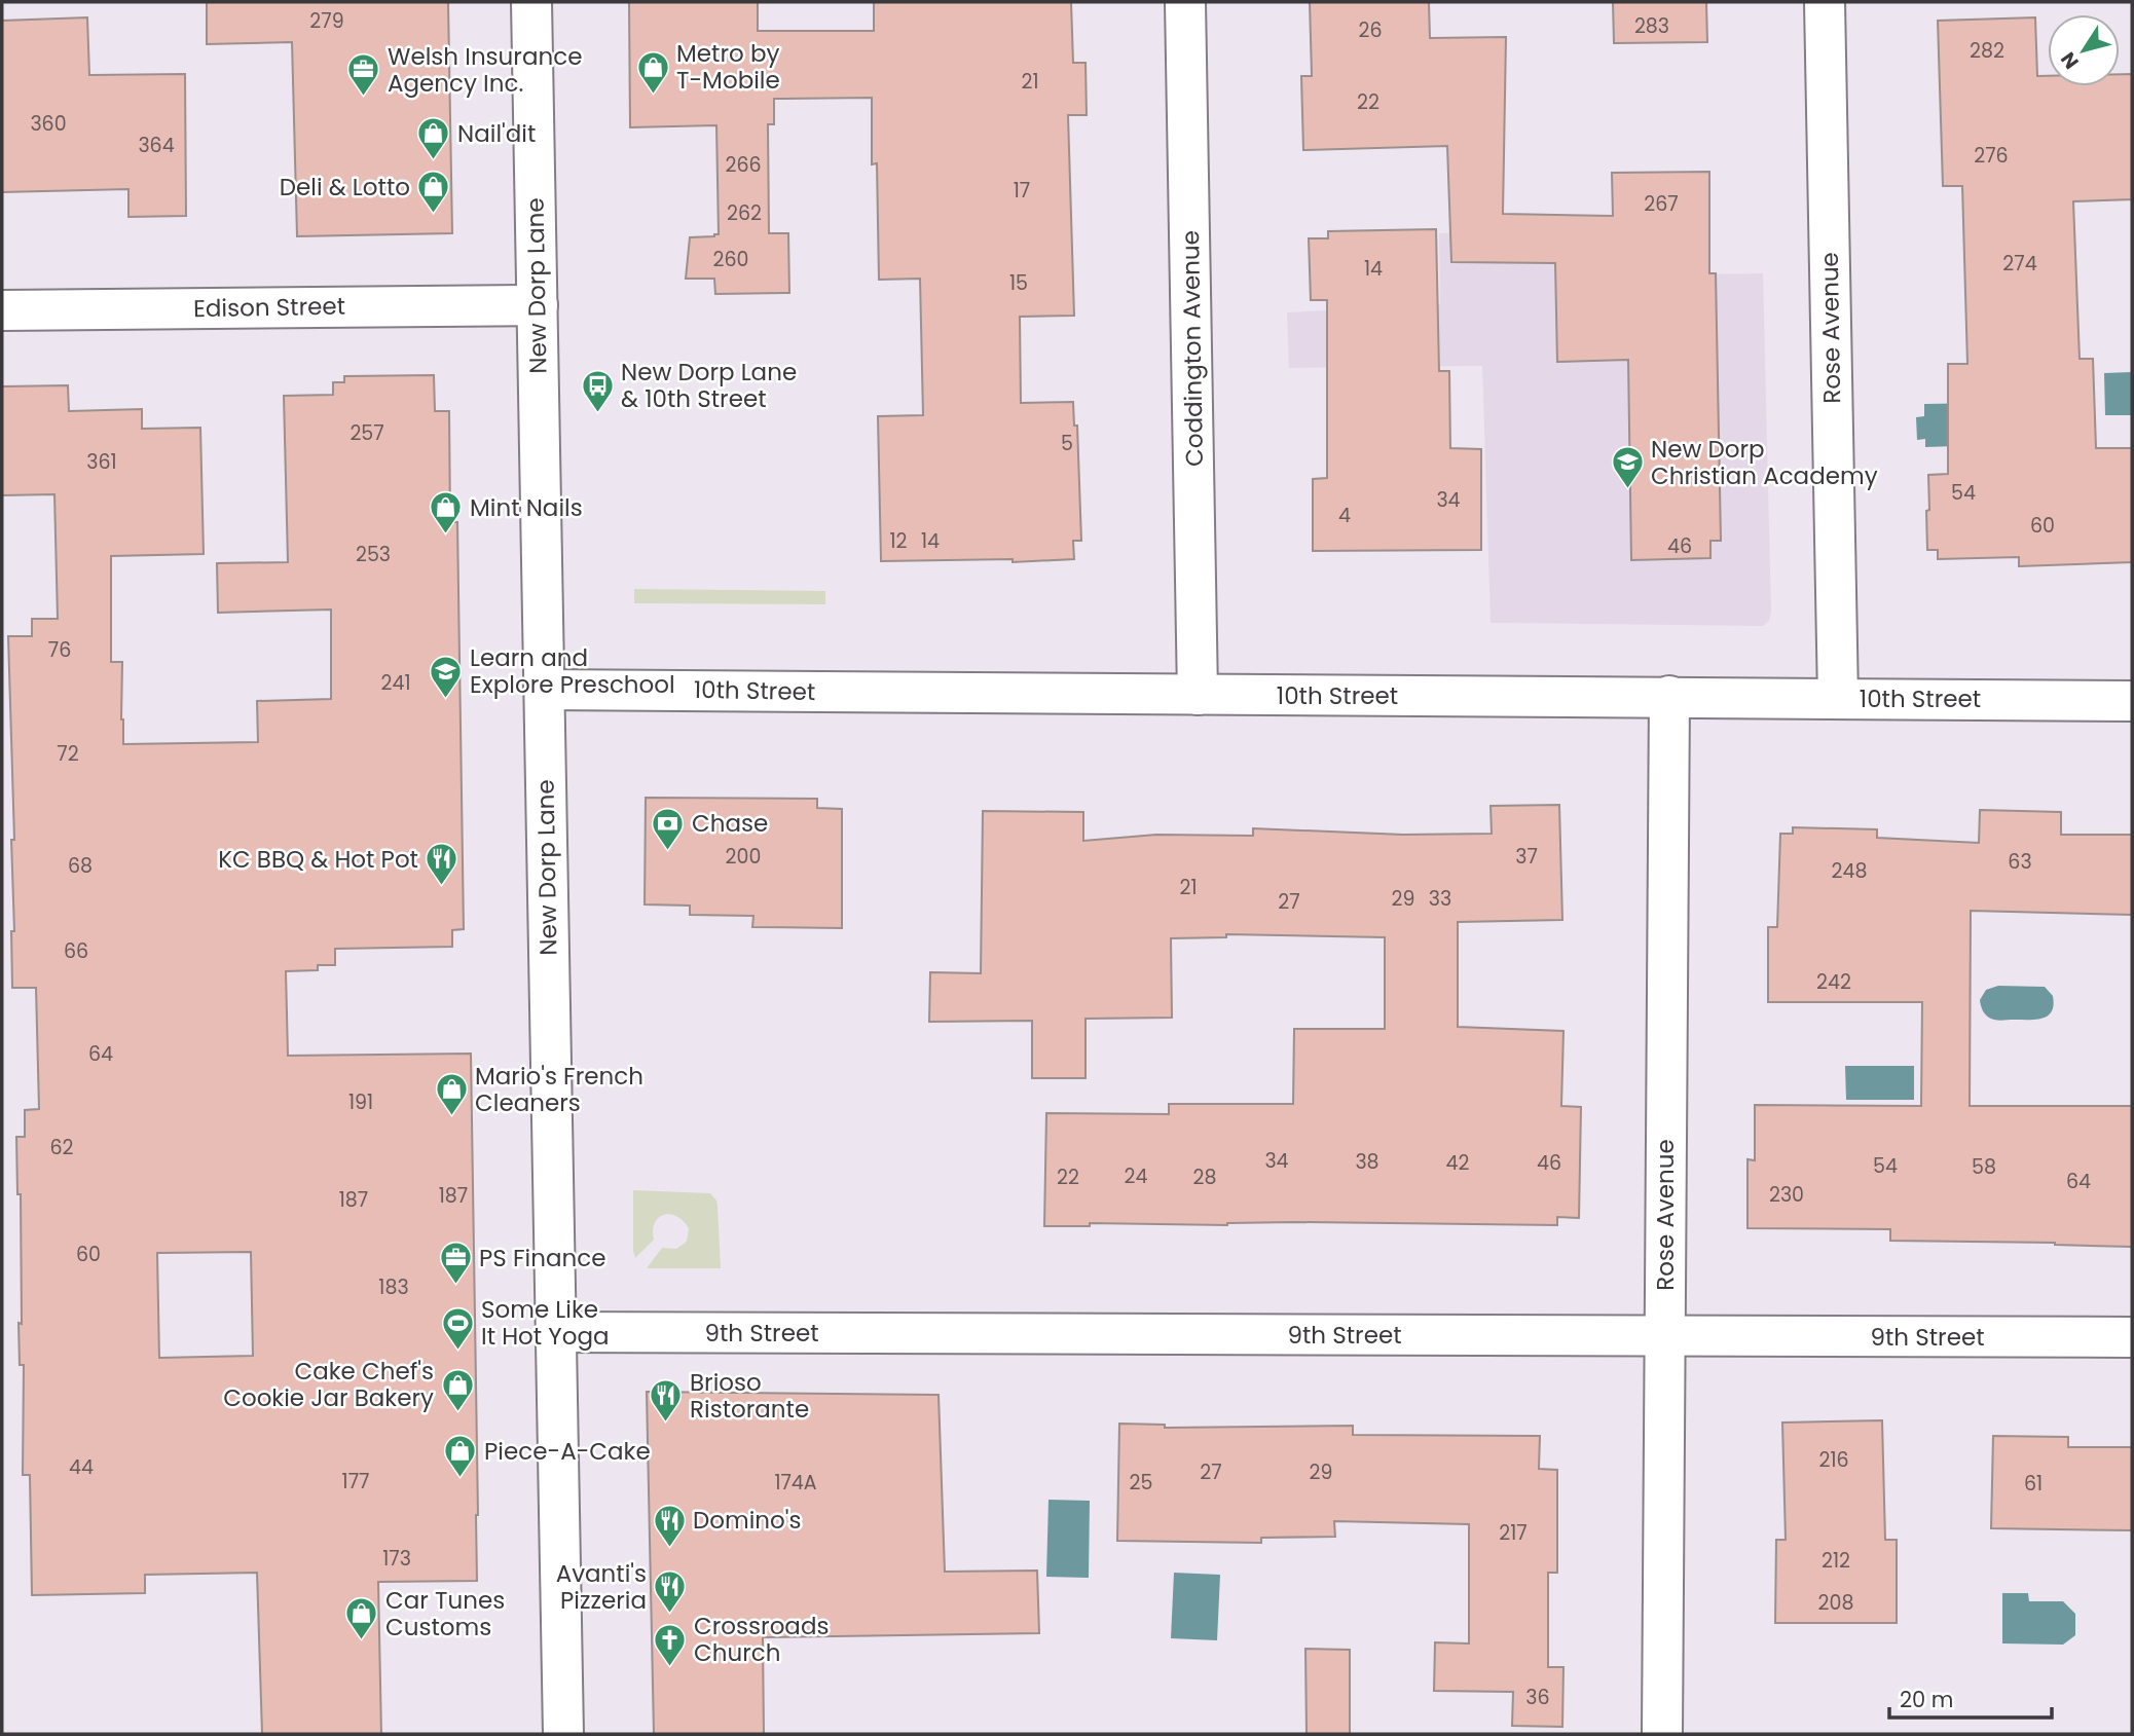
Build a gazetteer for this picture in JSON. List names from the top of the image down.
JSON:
{
  "streets": {
    "street": [
      "New Dorp Lane",
      "Edison Street",
      "Rose Avenue",
      "Coddington Avenue",
      "10th Street",
      "9th Street"
    ]
  },
  "crossings": [
    ["New Dorp Lane", "Edison Street"],
    ["New Dorp Lane", "10th Street"],
    ["New Dorp Lane", "9th Street"],
    ["Rose Avenue", "10th Street"],
    ["Rose Avenue", "9th Street"],
    ["Coddington Avenue", "10th Street"]
  ],
  "places": {
    "shop": [
      "Metro by T-Mobile",
      "Nail'dit",
      "Deli & Lotto",
      "Mint Nails",
      "Mario's French Cleaners",
      "Cake Chef's Cookie Jar Bakery",
      "Piece-A-Cake",
      "Car Tunes Customs"
    ],
    "office": ["Welsh Insurance Agency Inc.", "PS Finance"],
    "bus stop": ["New Dorp Lane & 10th Street"],
    "school or university": ["New Dorp Christian Academy", "Learn and Explore Preschool"],
    "bank": ["Chase"],
    "restaurant": [
      "KC BBQ & Hot Pot",
      "Brioso Ristorante",
      "Domino's",
      "Avanti's Pizzeria"
    ],
    "sports": ["Some Like It Hot Yoga"],
    "church": ["Crossroads Church"]
  },
  "house_numbers": [
    "279",
    "283",
    "26",
    "282",
    "21",
    "22",
    "360",
    "364",
    "276",
    "266",
    "17",
    "267",
    "262",
    "260",
    "274",
    "14",
    "15",
    "257",
    "5",
    "361",
    "54",
    "34",
    "4",
    "60",
    "12",
    "14",
    "46",
    "253",
    "76",
    "241",
    "72",
    "200",
    "37",
    "63",
    "68",
    "248",
    "21",
    "29",
    "33",
    "27",
    "66",
    "242",
    "64",
    "191",
    "62",
    "34",
    "38",
    "42",
    "46",
    "54",
    "58",
    "24",
    "22",
    "28",
    "64",
    "230",
    "187",
    "187",
    "60",
    "183",
    "216",
    "44",
    "27",
    "29",
    "177",
    "174A",
    "25",
    "61",
    "217",
    "173",
    "212",
    "208",
    "36"
  ],
  "scale_bar": "20 m",
  "north": "bottom left"
}
